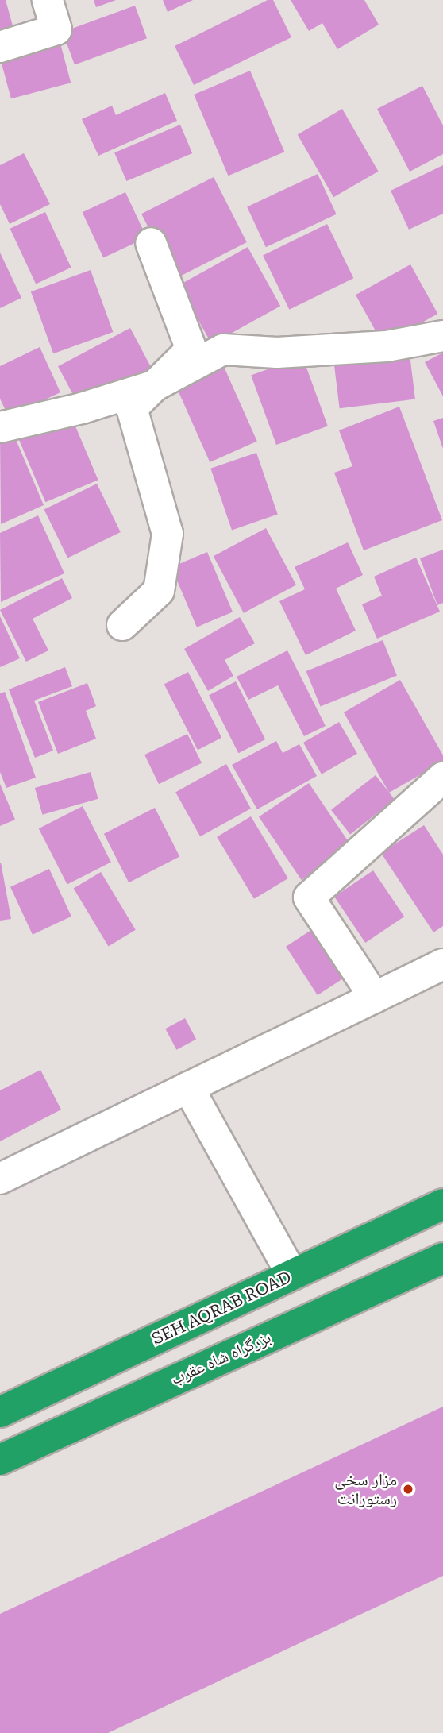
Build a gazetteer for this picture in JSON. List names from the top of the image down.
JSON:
{
  "streets": {
    "highway": ["SEH AQRAB ROAD", "بزرگراه شاه عقرب"]
  },
  "places": ["مزار سخی رستورانت"]
}
